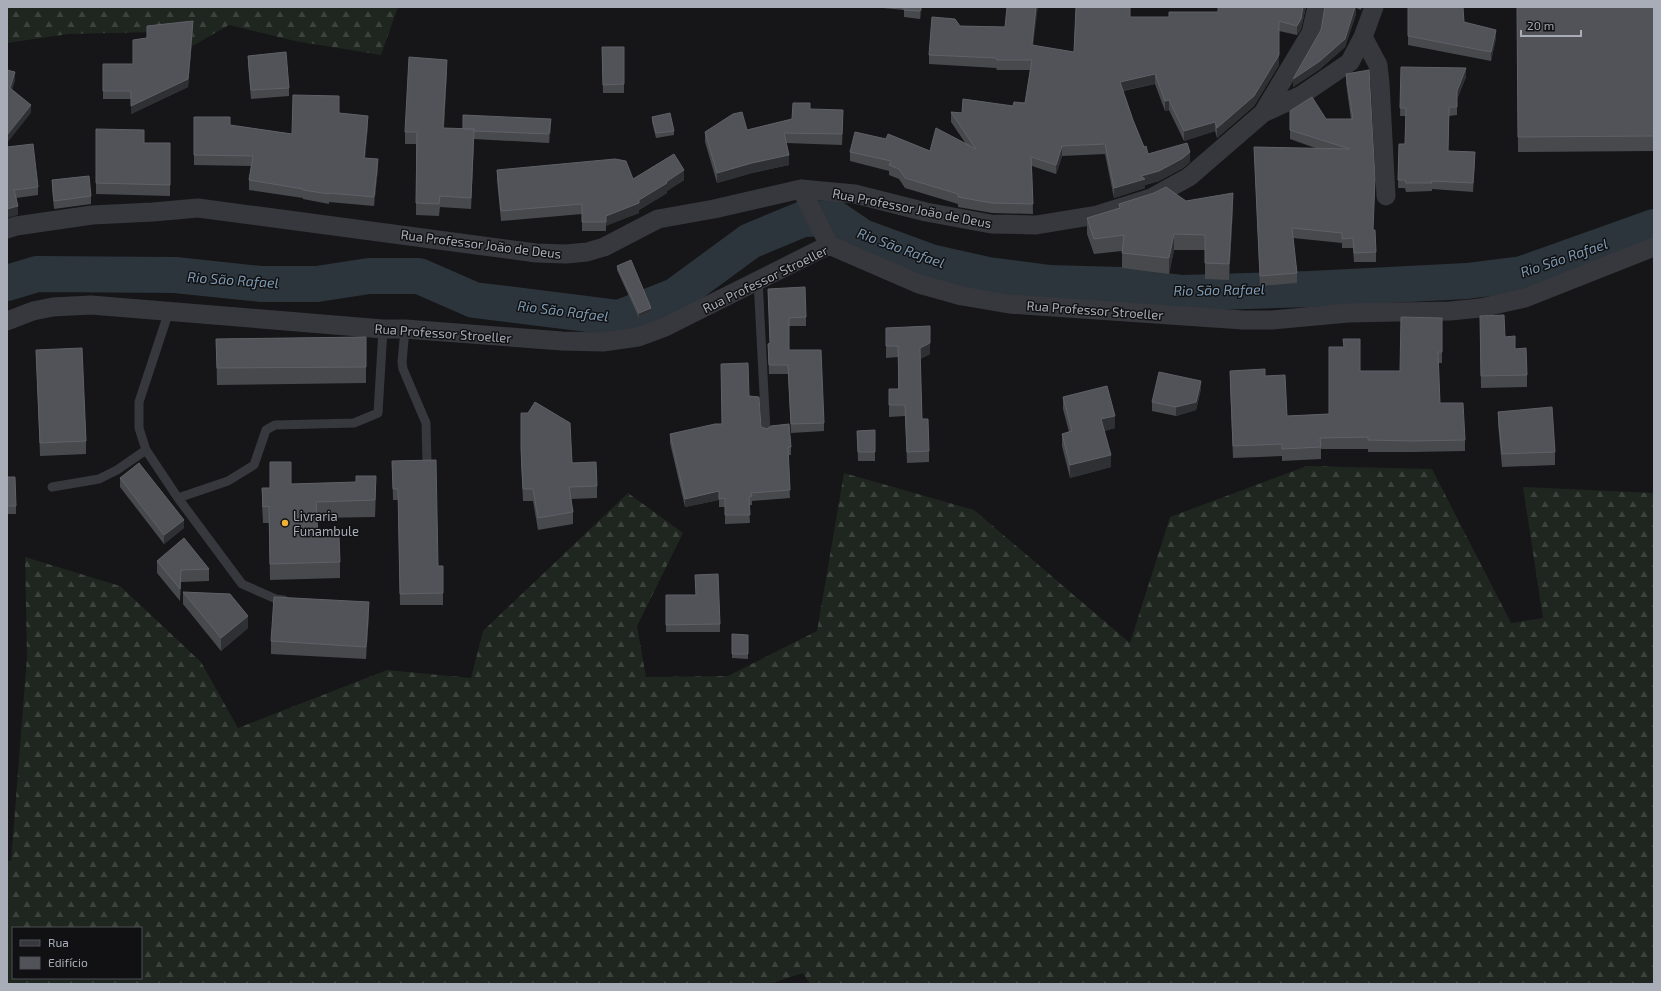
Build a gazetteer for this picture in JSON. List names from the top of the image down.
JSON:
{
  "streets": {
    "street": ["Rua Professor João de Deus", "Rua Professor Stroeller"]
  },
  "water": ["Rio São Rafael"],
  "places": ["Livraria Funambule"],
  "legend": ["Rua", "Edifício"],
  "scale_bar": "20 m"
}
